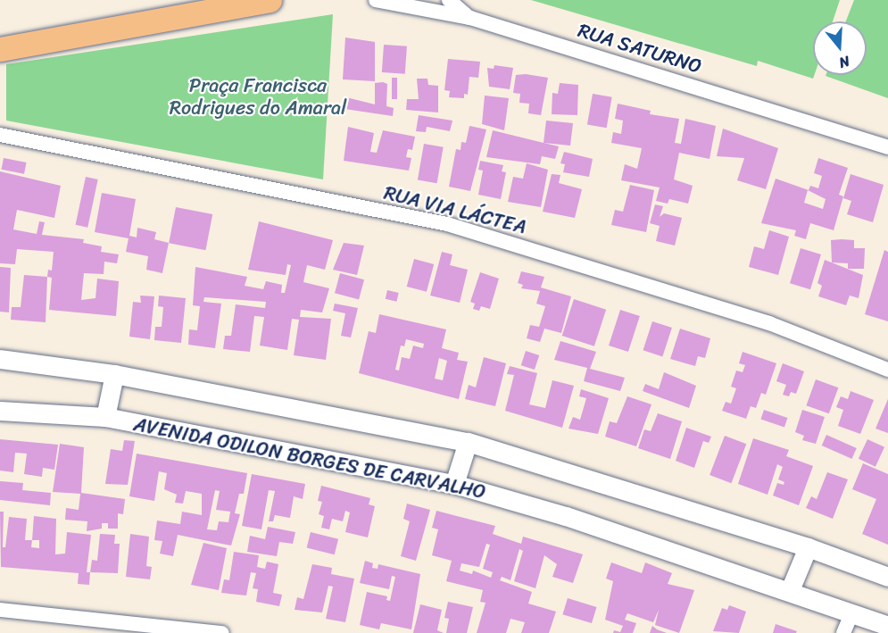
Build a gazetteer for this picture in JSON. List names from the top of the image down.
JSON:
{
  "streets": {
    "street": ["RUA SATURNO", "RUA VIA LÁCTEA", "AVENIDA ODILON BORGES DE CARVALHO"]
  },
  "parks": ["Praça Francisca Rodrigues do Amaral"],
  "north": "bottom"
}
